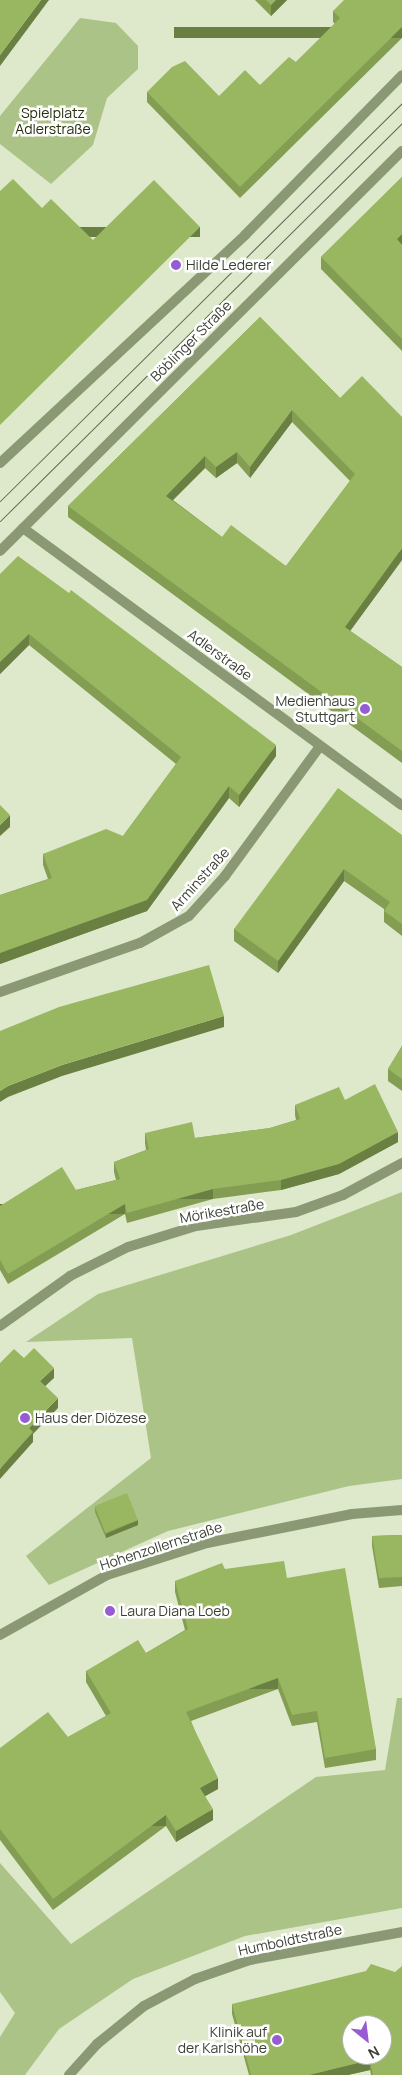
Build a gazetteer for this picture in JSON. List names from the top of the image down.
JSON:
{
  "streets": {
    "street": [
      "Böblinger Straße",
      "Adlerstraße",
      "Arminstraße",
      "Mörikestraße",
      "Hohenzollernstraße",
      "Humboldtstraße"
    ]
  },
  "crossings": [
    ["Böblinger Straße", "Adlerstraße"],
    ["Adlerstraße", "Arminstraße"]
  ],
  "parks": ["Spielplatz Adlerstraße"],
  "places": [
    "Hilde Lederer",
    "Medienhaus Stuttgart",
    "Haus der Diözese",
    "Laura Diana Loeb",
    "Klinik auf der Karlshöhe"
  ],
  "north": "bottom right"
}
